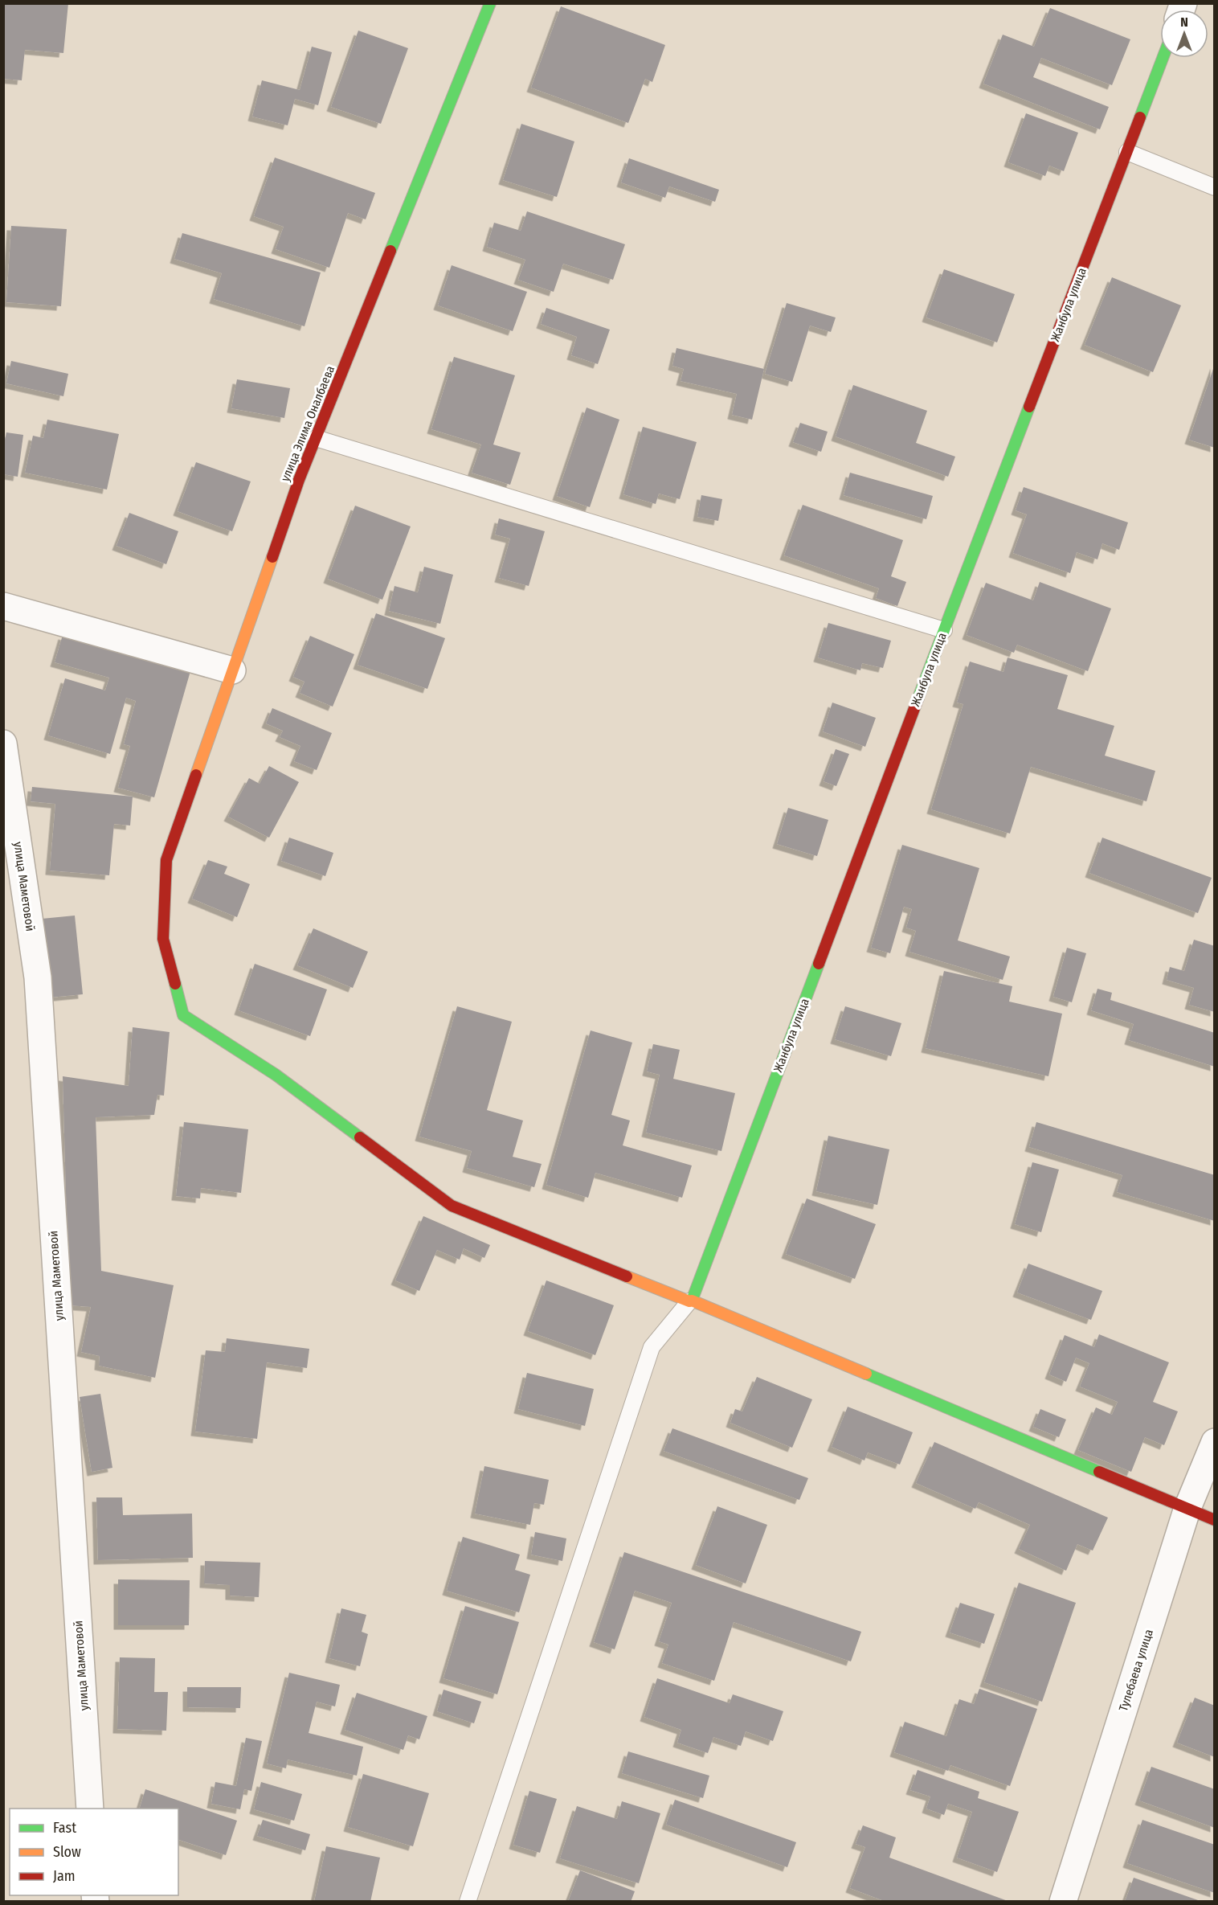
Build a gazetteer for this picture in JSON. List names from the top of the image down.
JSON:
{
  "streets": {
    "street": [
      "Жанбула улица",
      "улица Элима Оналбаева",
      "улица Маметовой",
      "Тулебаева улица"
    ]
  },
  "crossings": [
    ["Жанбула улица", "улица Элима Оналбаева"],
    ["улица Элима Оналбаева", "Тулебаева улица"]
  ],
  "legend": ["Fast", "Slow", "Jam"],
  "north": "top"
}
